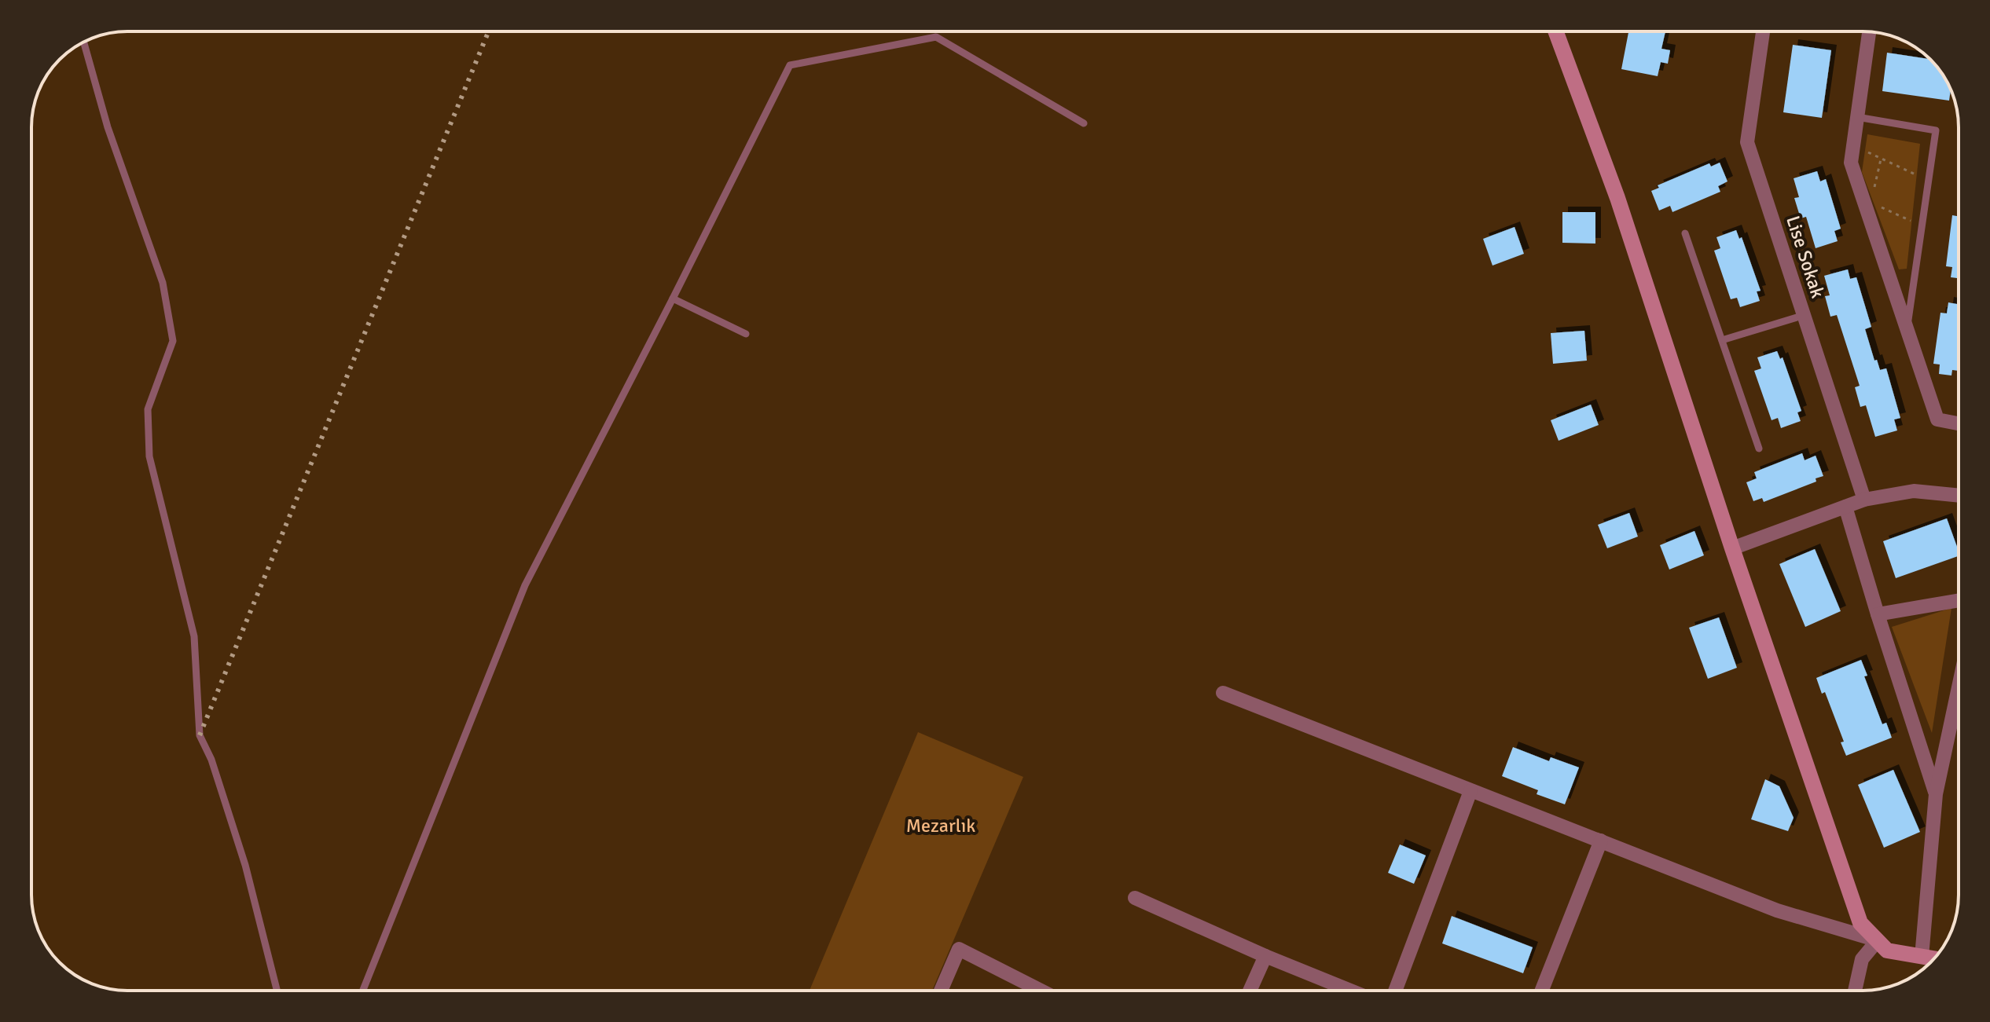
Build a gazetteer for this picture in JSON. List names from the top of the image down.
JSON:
{
  "streets": {
    "street": ["Lise Sokak"]
  },
  "parks": ["Mezarlık"]
}
